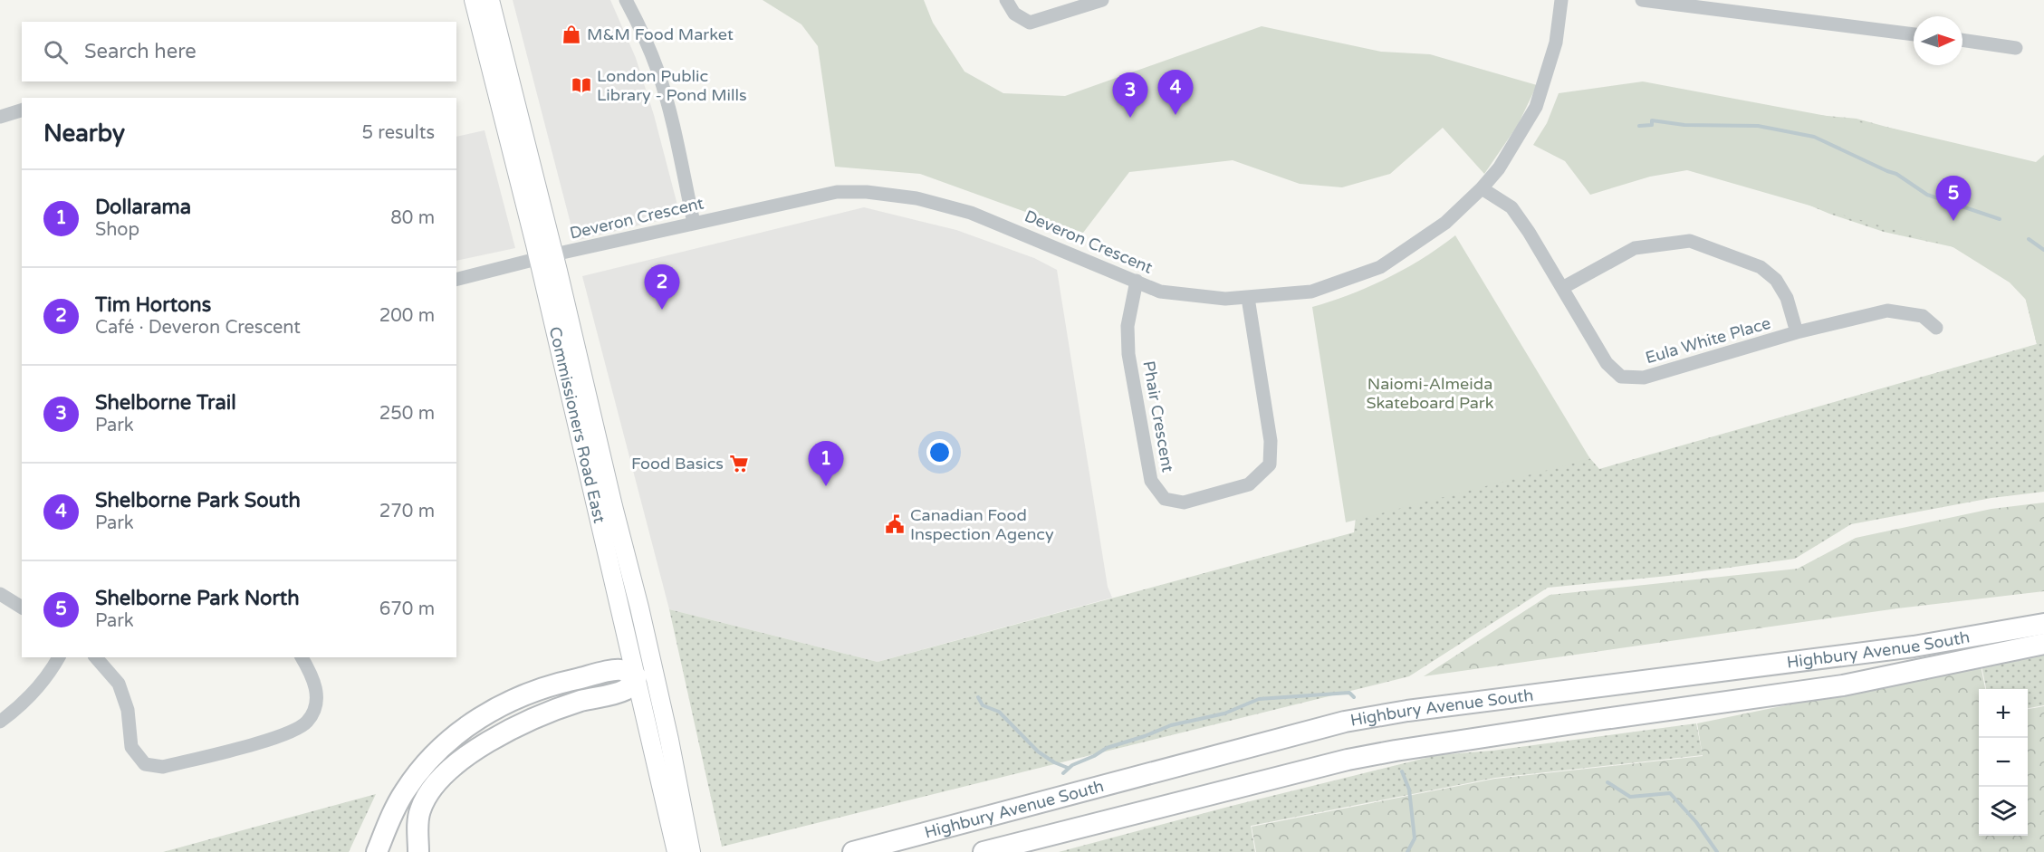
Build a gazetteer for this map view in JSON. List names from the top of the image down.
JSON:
{
  "streets": {
    "highway": ["Highbury Avenue South"],
    "main road": ["Commissioners Road East"],
    "street": ["Deveron Crescent", "Eula White Place", "Phair Crescent"]
  },
  "crossings": [
    ["Deveron Crescent", "Eula White Place"],
    ["Deveron Crescent", "Phair Crescent"],
    ["Deveron Crescent", "Commissioners Road East"]
  ],
  "parks": ["Naiomi-Almeida Skateboard Park"],
  "places": {
    "shop": ["M&M Food Market"],
    "library": ["London Public Library - Pond Mills"],
    "supermarket": ["Food Basics"],
    "public building": ["Canadian Food Inspection Agency"]
  },
  "north": "right",
  "page": {
    "search": "Search here",
    "pins": [
      "4",
      "3",
      "5",
      "2",
      "1"
    ],
    "heading": ["Nearby", "5 results"],
    "list": [
      {
        "mark": "1",
        "name": "Dollarama",
        "note": "Shop",
        "value": "80 m"
      },
      {
        "mark": "2",
        "name": "Tim Hortons",
        "note": "Café · Deveron Crescent",
        "value": "200 m"
      },
      {
        "mark": "3",
        "name": "Shelborne Trail",
        "note": "Park",
        "value": "250 m"
      },
      {
        "mark": "4",
        "name": "Shelborne Park South",
        "note": "Park",
        "value": "270 m"
      },
      {
        "mark": "5",
        "name": "Shelborne Park North",
        "note": "Park",
        "value": "670 m"
      }
    ],
    "map_buttons": ["+", "−"]
  }
}
